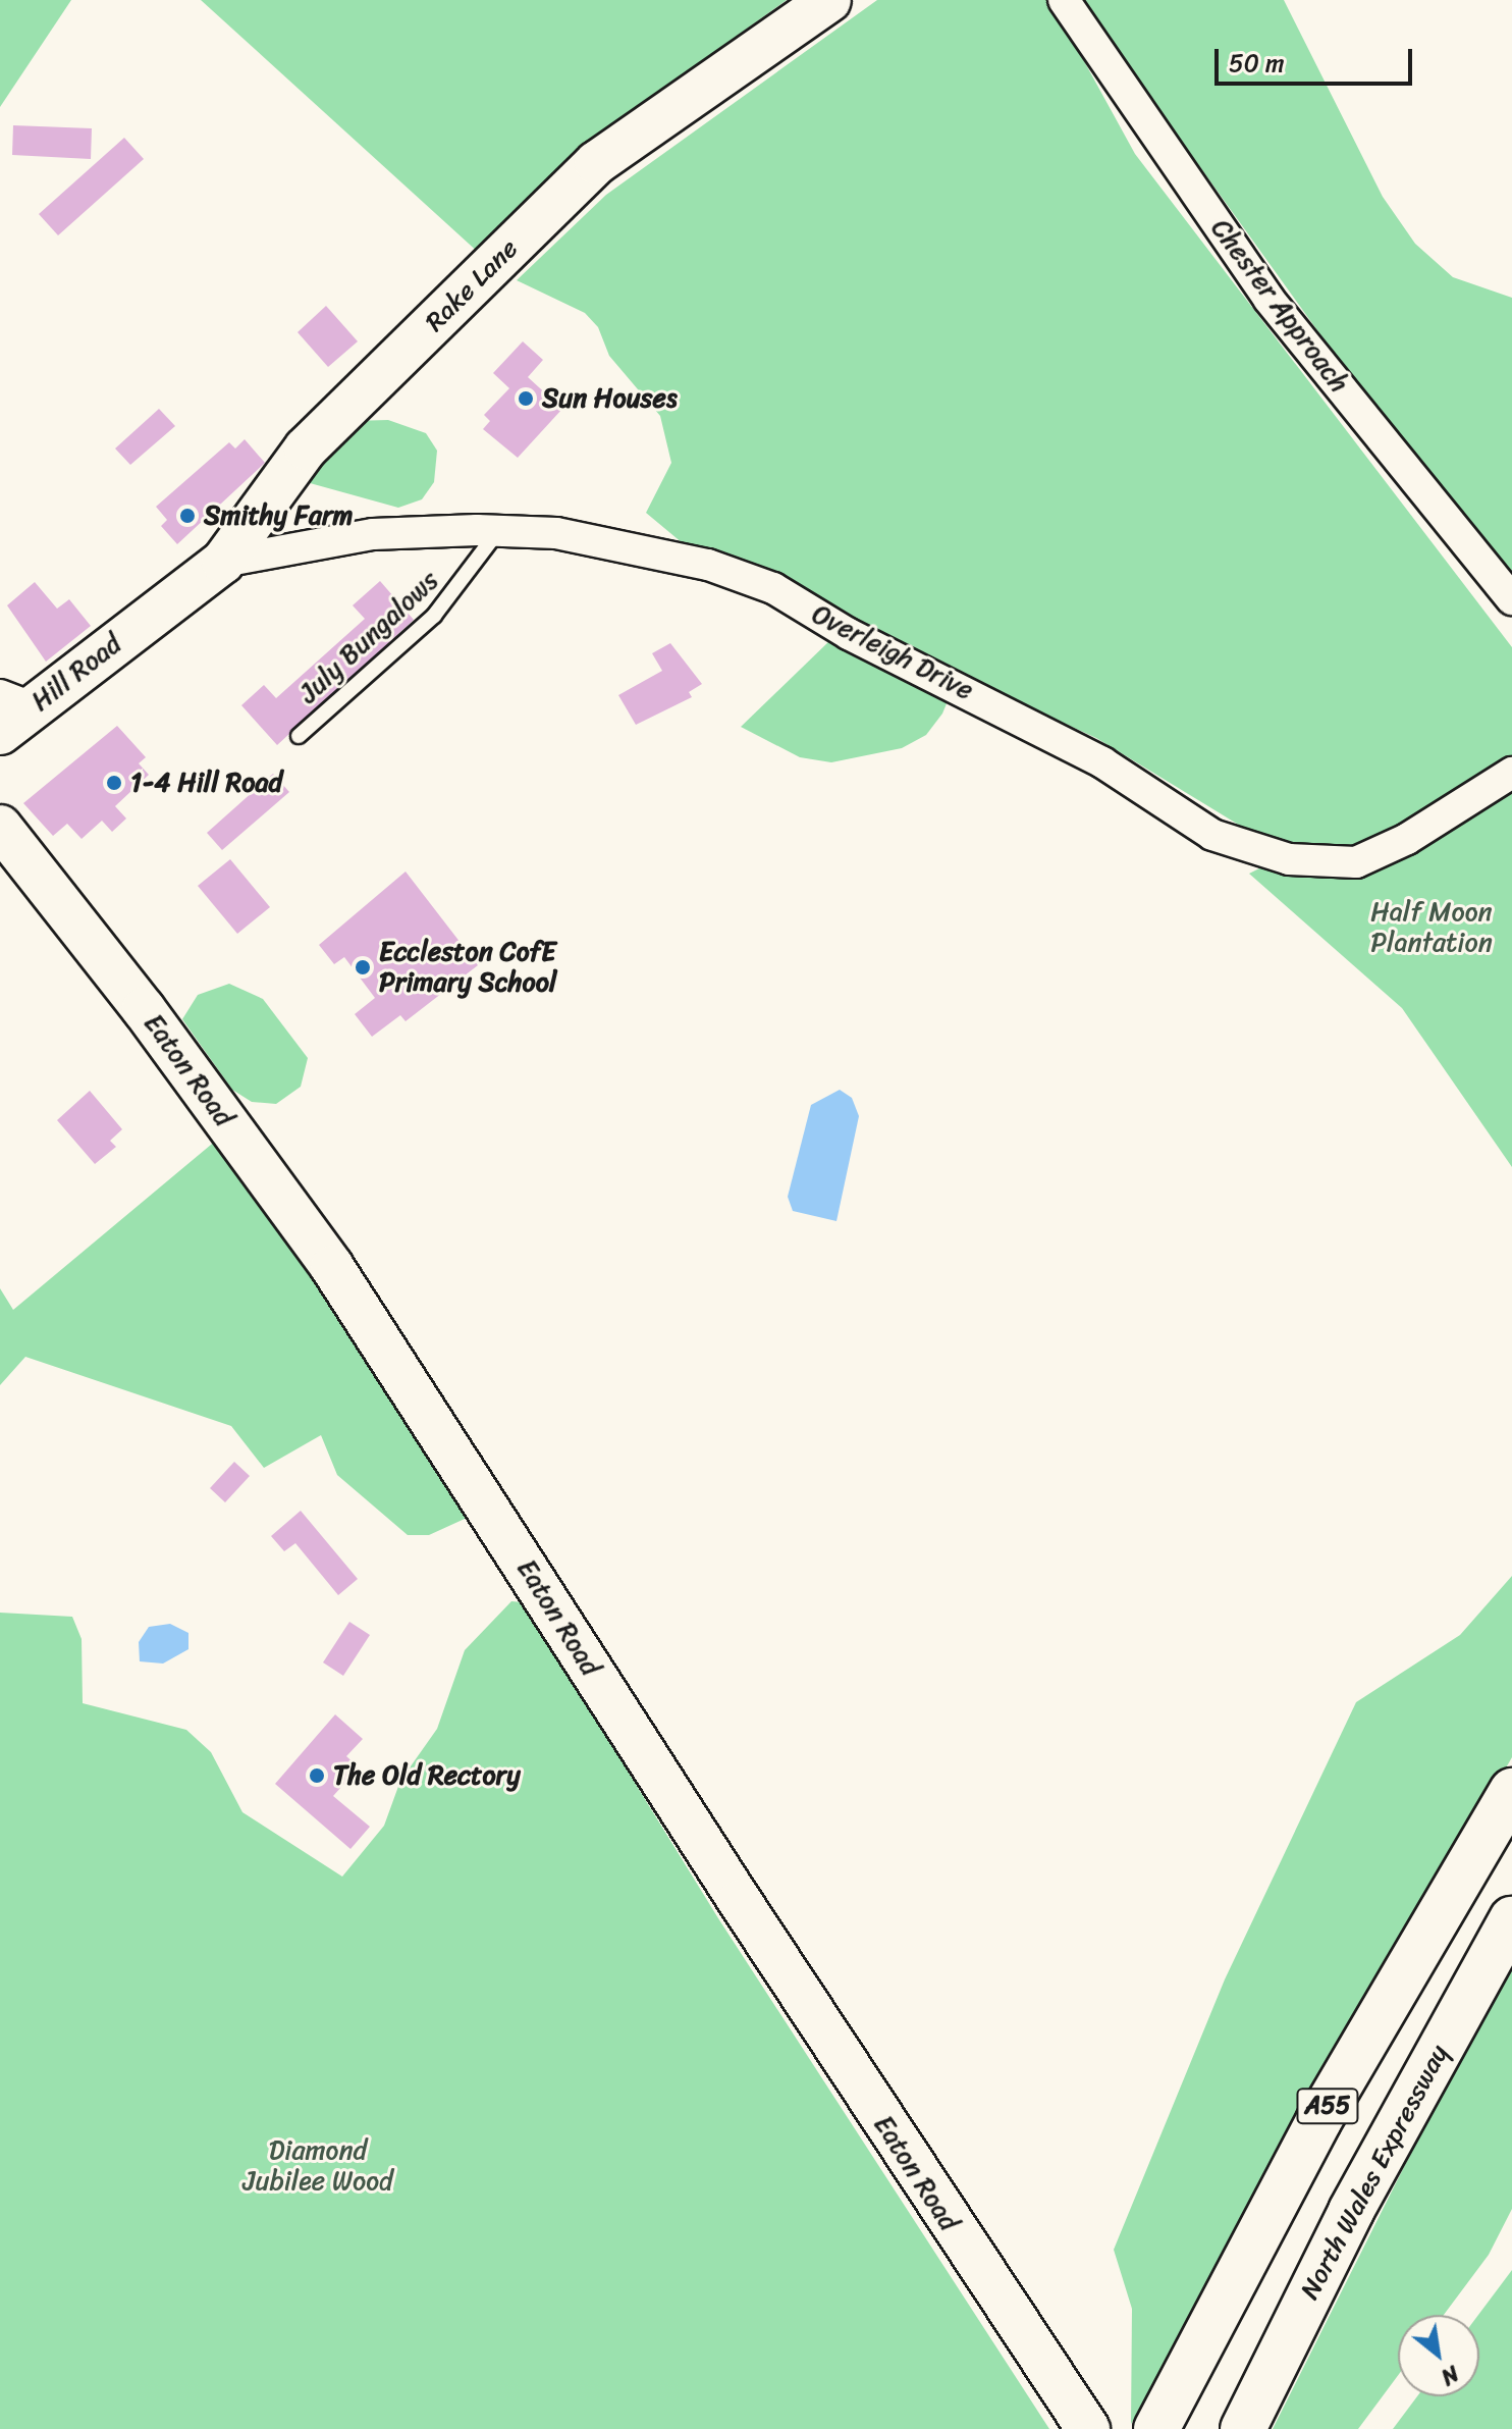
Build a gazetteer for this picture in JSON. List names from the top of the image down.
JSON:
{
  "streets": {
    "highway": ["A55", "North Wales Expressway"],
    "street": [
      "Rake Lane",
      "Chester Approach",
      "Overleigh Drive",
      "Hill Road",
      "Eaton Road"
    ],
    "lane": ["July Bungalows"]
  },
  "crossings": [
    ["Rake Lane", "Overleigh Drive"],
    ["Rake Lane", "Hill Road"],
    ["July Bungalows", "Overleigh Drive"]
  ],
  "parks": ["Half Moon Plantation", "Diamond Jubilee Wood"],
  "places": [
    "Sun Houses",
    "Smithy Farm",
    "1-4 Hill Road",
    "Eccleston CofE Primary School",
    "The Old Rectory"
  ],
  "scale_bar": "50 m",
  "north": "bottom right"
}
